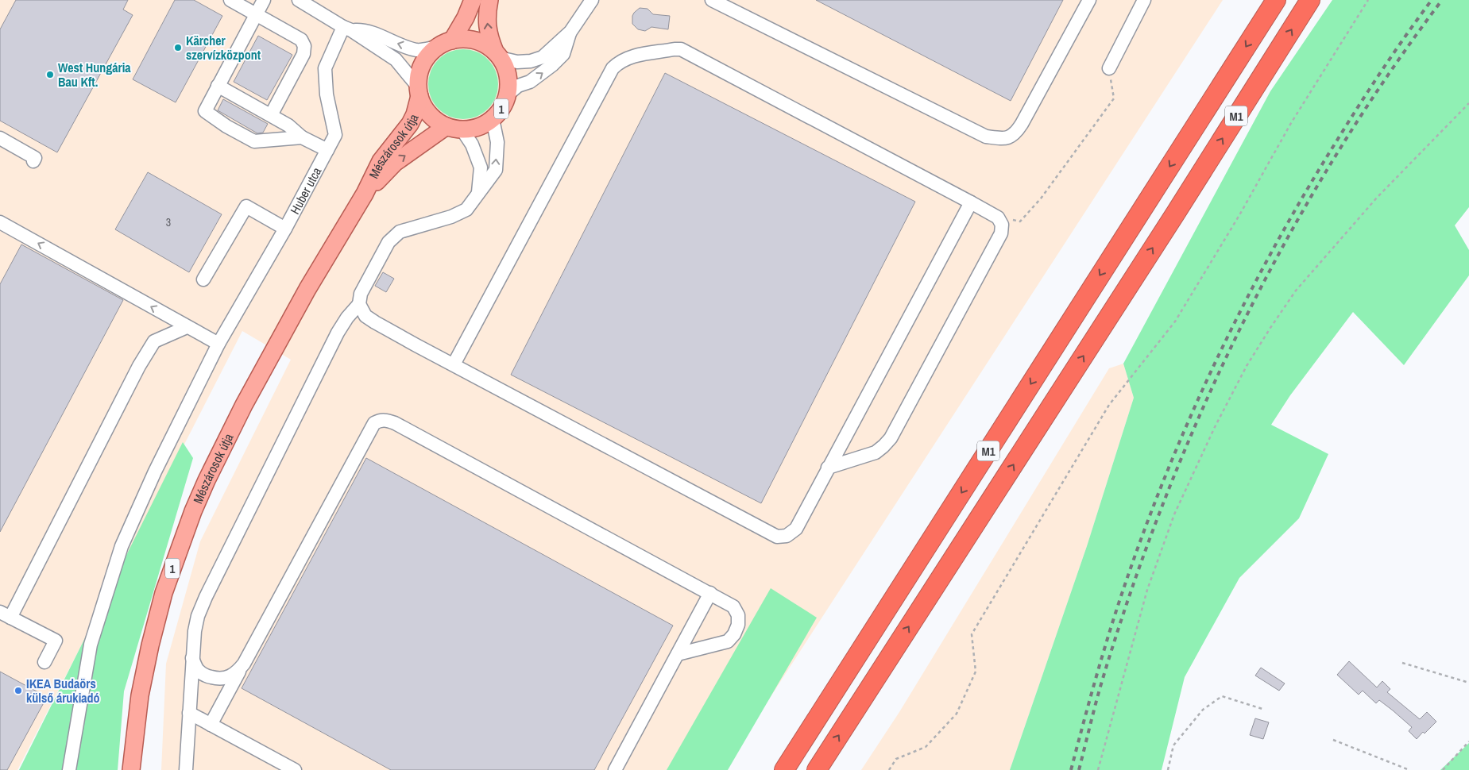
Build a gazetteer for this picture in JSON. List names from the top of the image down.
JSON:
{
  "streets": {
    "highway": ["M1"],
    "main road": ["1", "Mészárosok útja"],
    "street": ["Huber utca"]
  },
  "places": ["Kärcher szervízközpont", "West Hungária Bau Kft.", "IKEA Budaörs külső árukiadó"],
  "house_numbers": ["3"]
}
